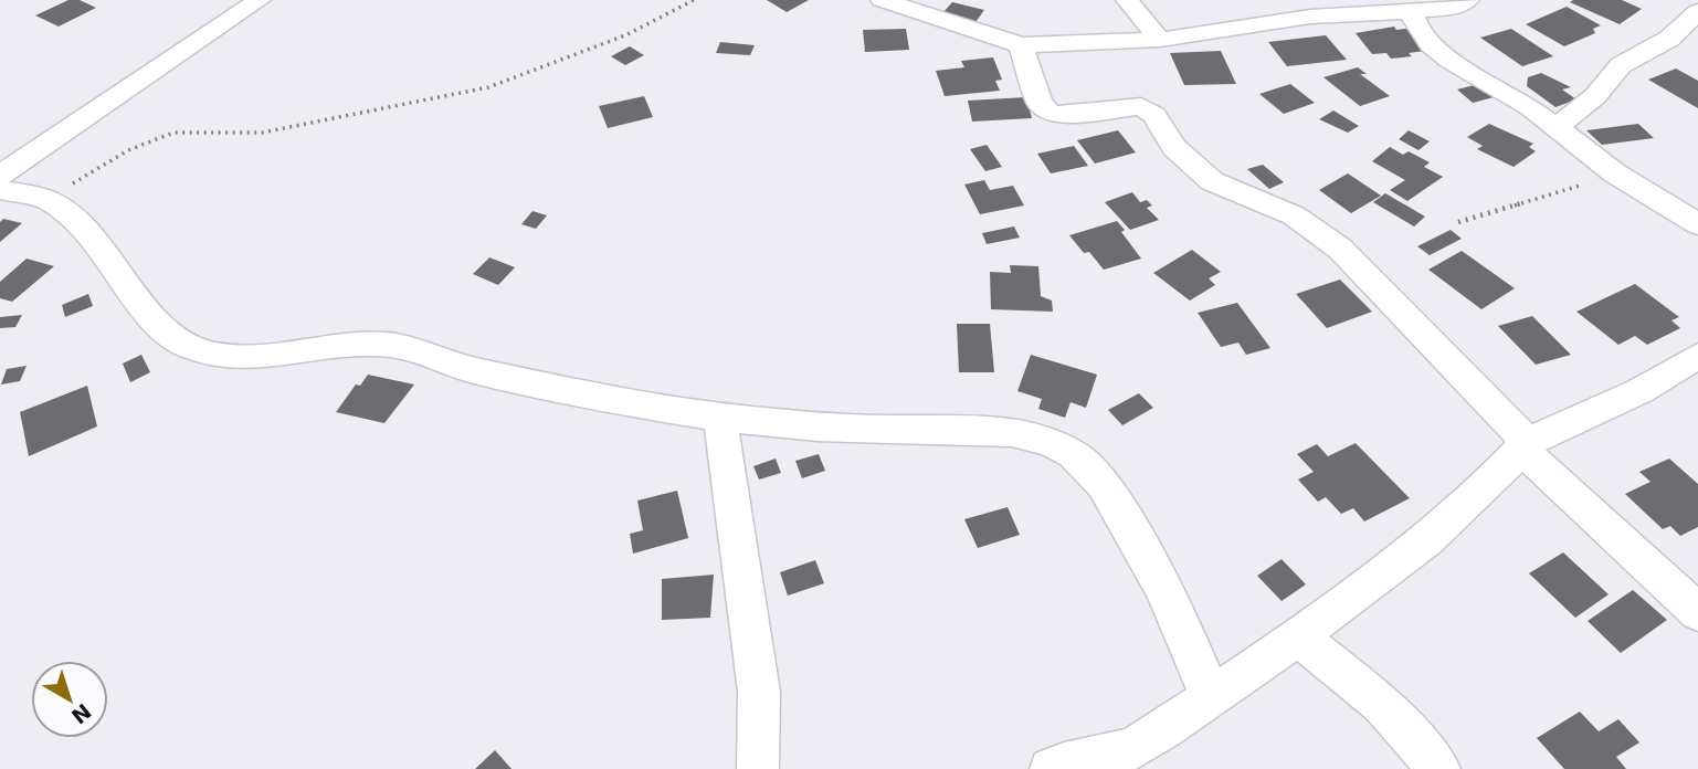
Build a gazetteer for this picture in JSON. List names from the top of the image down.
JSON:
{
  "north": "bottom right"
}
